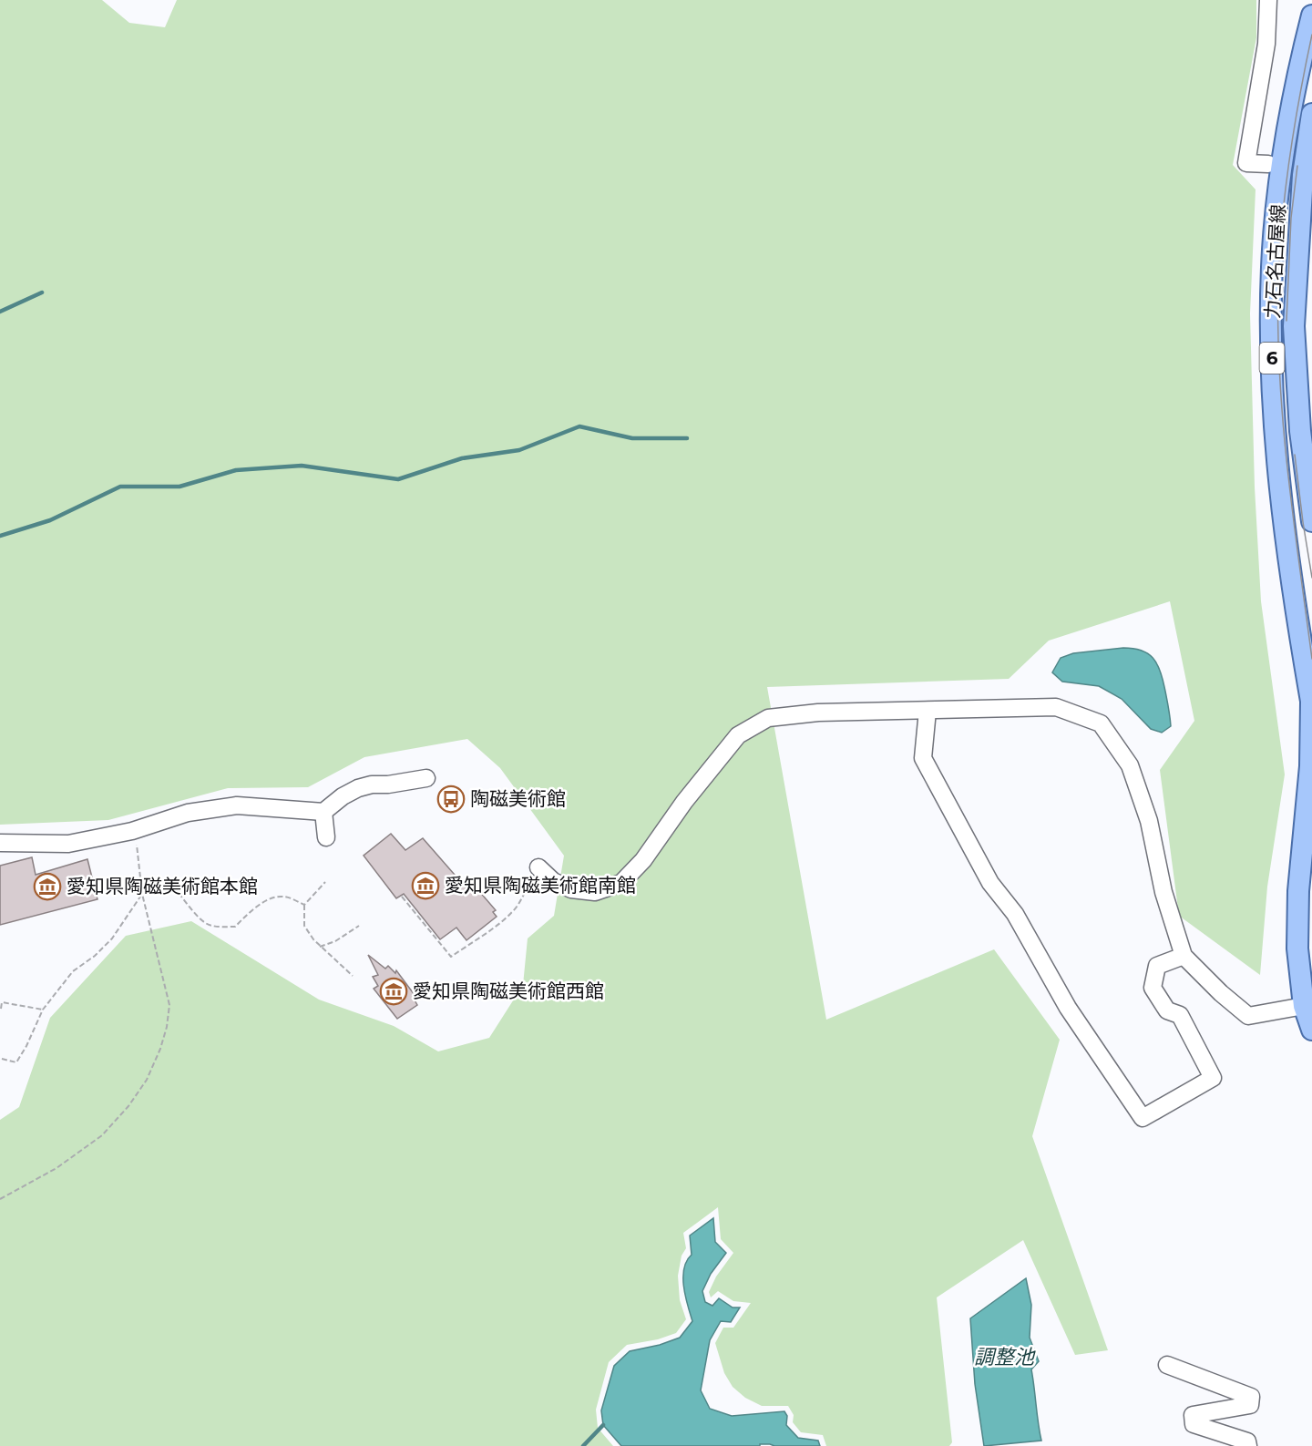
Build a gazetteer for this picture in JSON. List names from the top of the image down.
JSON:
{
  "streets": {
    "main road": ["力石名古屋線", "6"]
  },
  "crossings": [
    ["力石名古屋線", "6"]
  ],
  "water": ["調整池"],
  "places": {
    "bus stop": ["陶磁美術館"],
    "museum": ["愛知県陶磁美術館南館", "愛知県陶磁美術館本館", "愛知県陶磁美術館西館"]
  }
}
